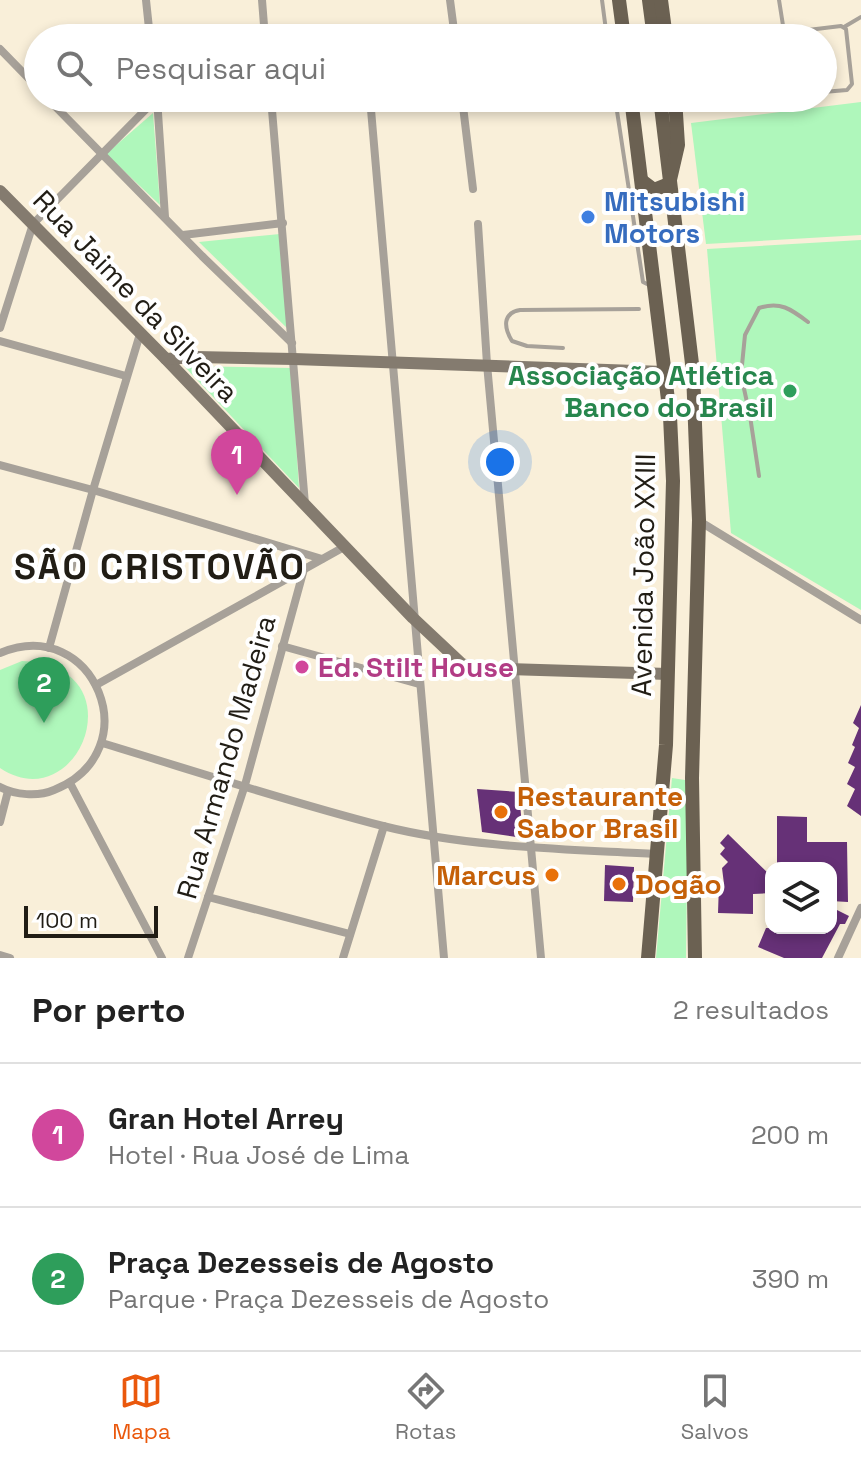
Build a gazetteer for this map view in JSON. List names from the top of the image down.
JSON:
{
  "streets": {
    "main road": ["Avenida João XXIII"],
    "street": ["Rua Jaime da Silveira", "Rua Armando Madeira"]
  },
  "crossings": [
    ["Rua Jaime da Silveira", "Avenida João XXIII"]
  ],
  "districts": ["SÃO CRISTOVÃO"],
  "places": [
    "Mitsubishi Motors",
    "Associação Atlética Banco do Brasil",
    "Ed. Stilt House",
    "Restaurante Sabor Brasil",
    "Marcus",
    "Dogão"
  ],
  "scale_bar": "100 m",
  "page": {
    "search": "Pesquisar aqui",
    "pins": ["1", "2"],
    "scale": "100 m",
    "heading": ["Por perto", "2 resultados"],
    "list": [
      {
        "mark": "1",
        "name": "Gran Hotel Arrey",
        "note": "Hotel · Rua José de Lima",
        "value": "200 m"
      },
      {
        "mark": "2",
        "name": "Praça Dezesseis de Agosto",
        "note": "Parque · Praça Dezesseis de Agosto",
        "value": "390 m"
      }
    ],
    "nav": ["Mapa", "Rotas", "Salvos"]
  }
}
